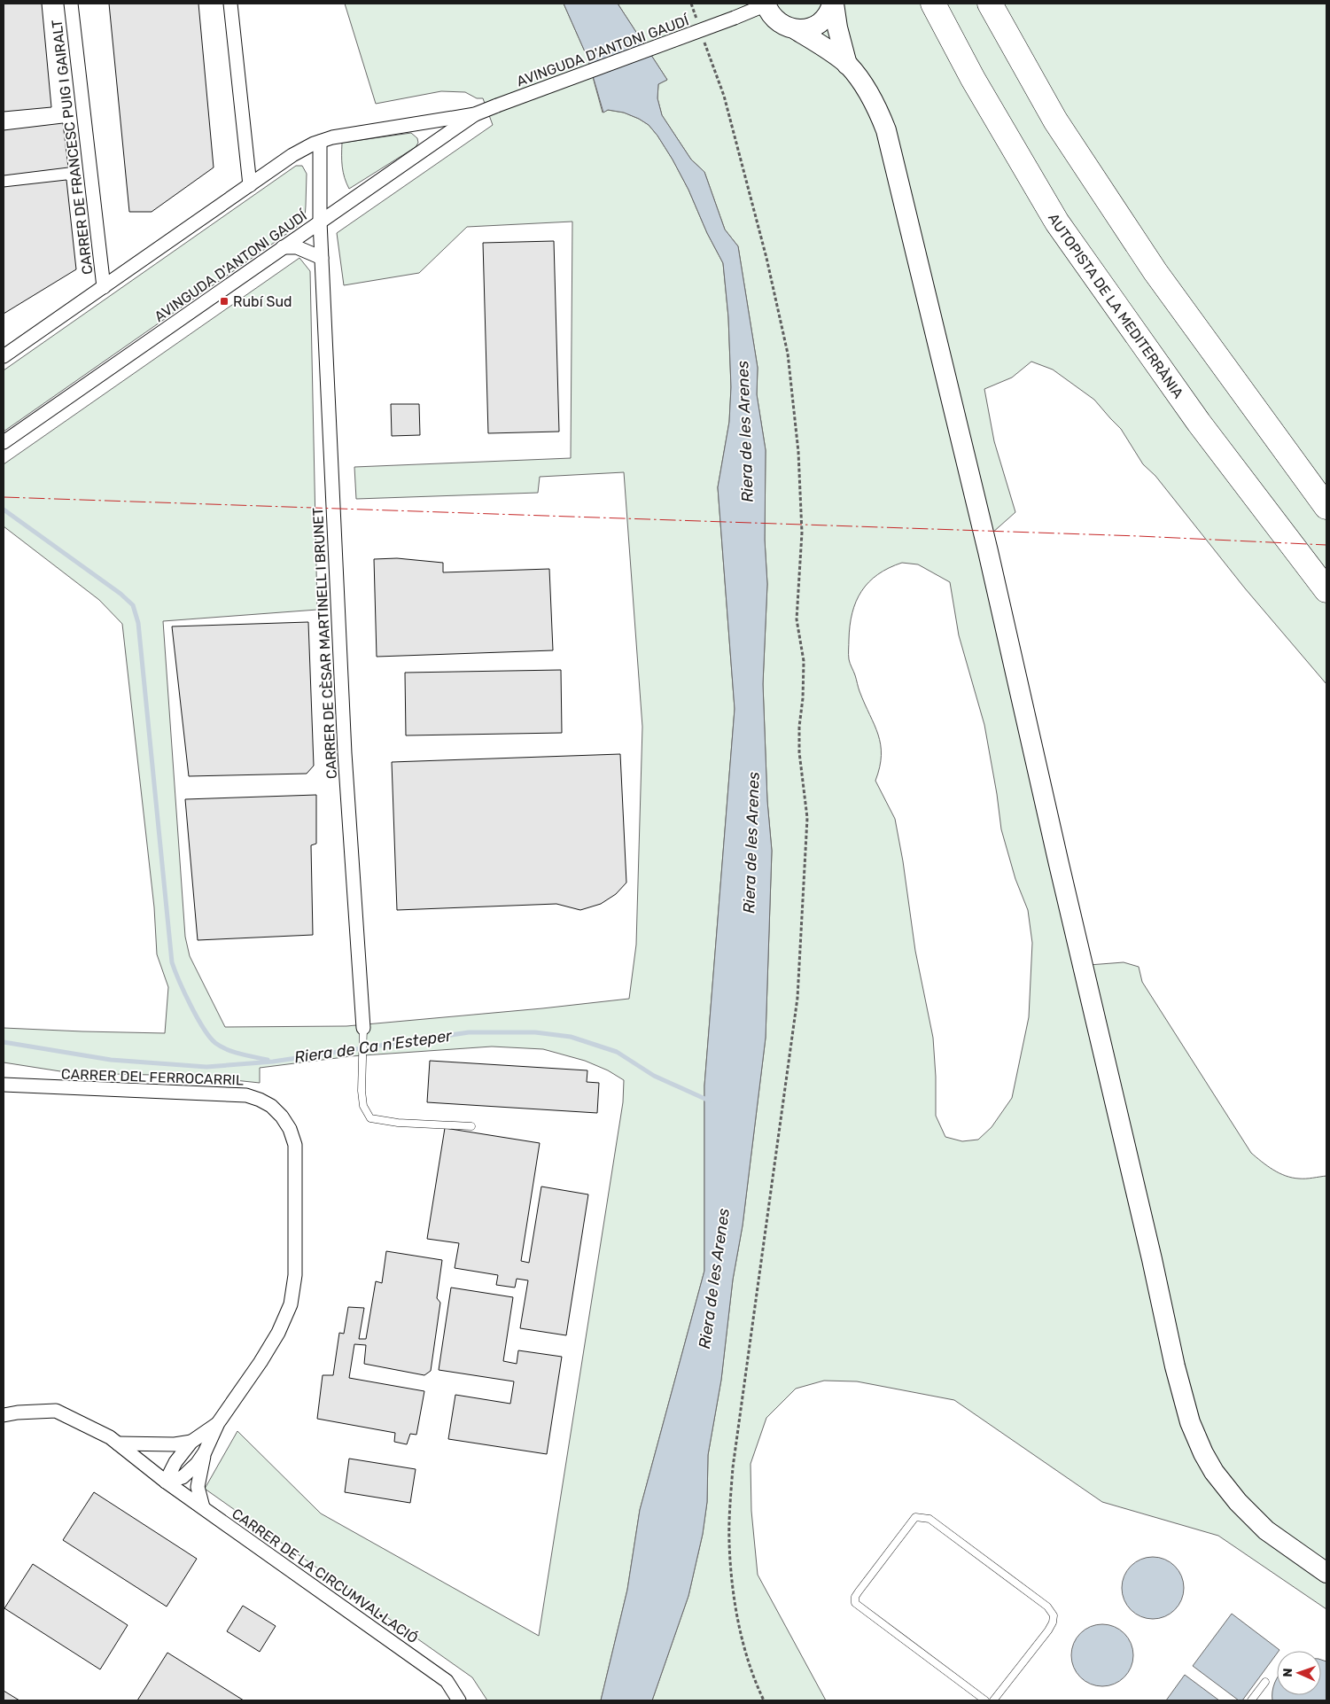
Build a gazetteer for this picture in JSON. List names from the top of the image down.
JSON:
{
  "streets": {
    "highway": ["AUTOPISTA DE LA MEDITERRÀNIA"],
    "street": [
      "AVINGUDA D'ANTONI GAUDÍ",
      "CARRER DE FRANCESC PUIG I GAIRALT",
      "CARRER DE CÈSAR MARTINELL I BRUNET",
      "CARRER DEL FERROCARRIL",
      "CARRER DE LA CIRCUMVAL·LACIÓ"
    ]
  },
  "crossings": [
    ["AVINGUDA D'ANTONI GAUDÍ", "CARRER DE FRANCESC PUIG I GAIRALT"],
    ["AVINGUDA D'ANTONI GAUDÍ", "CARRER DE CÈSAR MARTINELL I BRUNET"],
    ["CARRER DEL FERROCARRIL", "CARRER DE LA CIRCUMVAL·LACIÓ"]
  ],
  "water": ["Riera de les Arenes", "Riera de Ca n'Esteper"],
  "places": {
    "transit": ["Rubí Sud"]
  },
  "north": "left"
}
